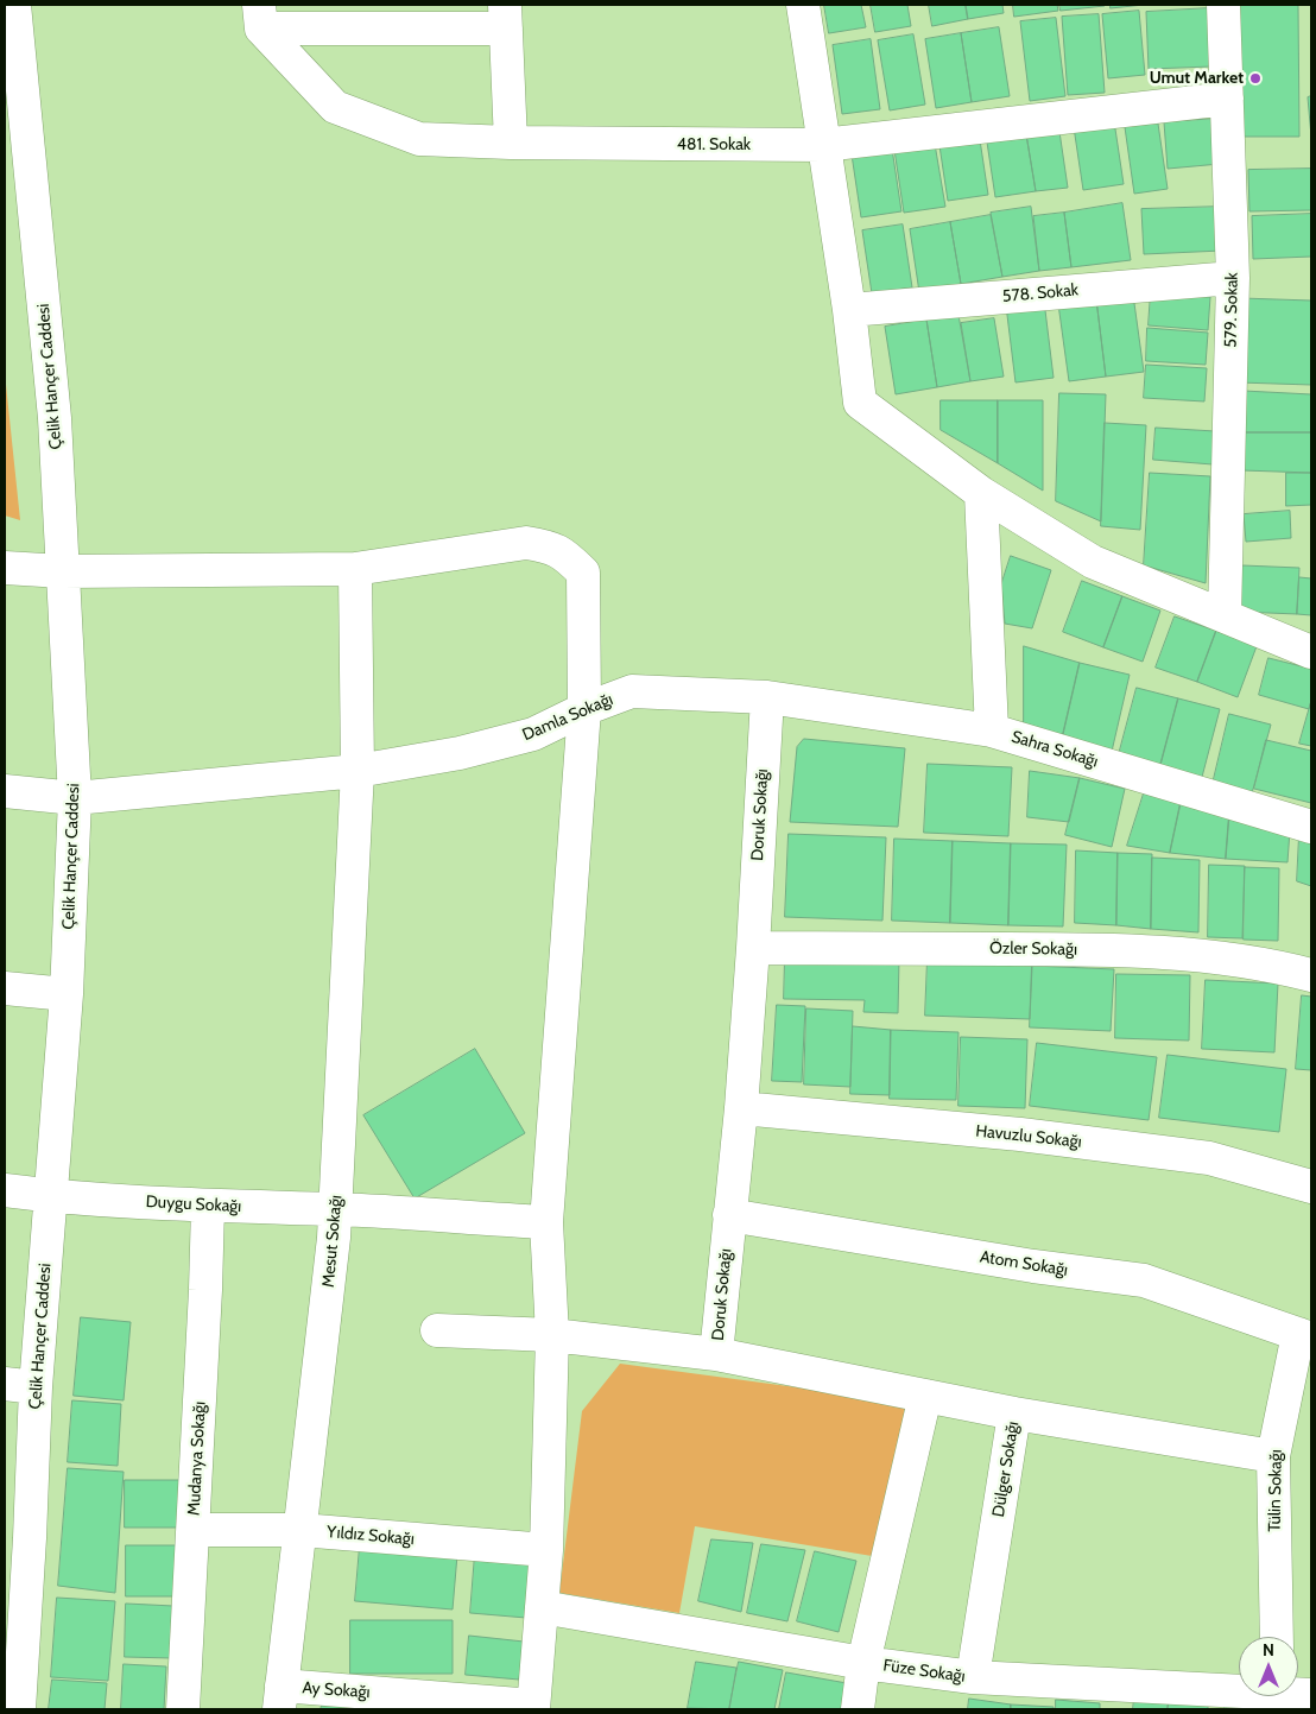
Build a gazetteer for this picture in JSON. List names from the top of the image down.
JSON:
{
  "streets": {
    "street": [
      "481. Sokak",
      "578. Sokak",
      "579. Sokak",
      "Çelik Hançer Caddesi",
      "Damla Sokağı",
      "Sahra Sokağı",
      "Doruk Sokağı",
      "Özler Sokağı",
      "Havuzlu Sokağı",
      "Duygu Sokağı",
      "Mesut Sokağı",
      "Atom Sokağı",
      "Mudanya Sokağı",
      "Dülger Sokağı",
      "Tülin Sokağı",
      "Yıldız Sokağı",
      "Füze Sokağı",
      "Ay Sokağı"
    ]
  },
  "crossings": [
    ["481. Sokak", "579. Sokak"],
    ["578. Sokak", "579. Sokak"],
    ["Çelik Hançer Caddesi", "Damla Sokağı"],
    ["Çelik Hançer Caddesi", "Duygu Sokağı"],
    ["Damla Sokağı", "Sahra Sokağı"],
    ["Damla Sokağı", "Doruk Sokağı"],
    ["Damla Sokağı", "Mesut Sokağı"],
    ["Doruk Sokağı", "Özler Sokağı"],
    ["Doruk Sokağı", "Havuzlu Sokağı"],
    ["Doruk Sokağı", "Atom Sokağı"],
    ["Duygu Sokağı", "Mesut Sokağı"],
    ["Duygu Sokağı", "Mudanya Sokağı"],
    ["Mesut Sokağı", "Yıldız Sokağı"],
    ["Mesut Sokağı", "Ay Sokağı"],
    ["Atom Sokağı", "Tülin Sokağı"],
    ["Mudanya Sokağı", "Yıldız Sokağı"],
    ["Dülger Sokağı", "Tülin Sokağı"],
    ["Dülger Sokağı", "Füze Sokağı"]
  ],
  "places": ["Umut Market"],
  "north": "top"
}
